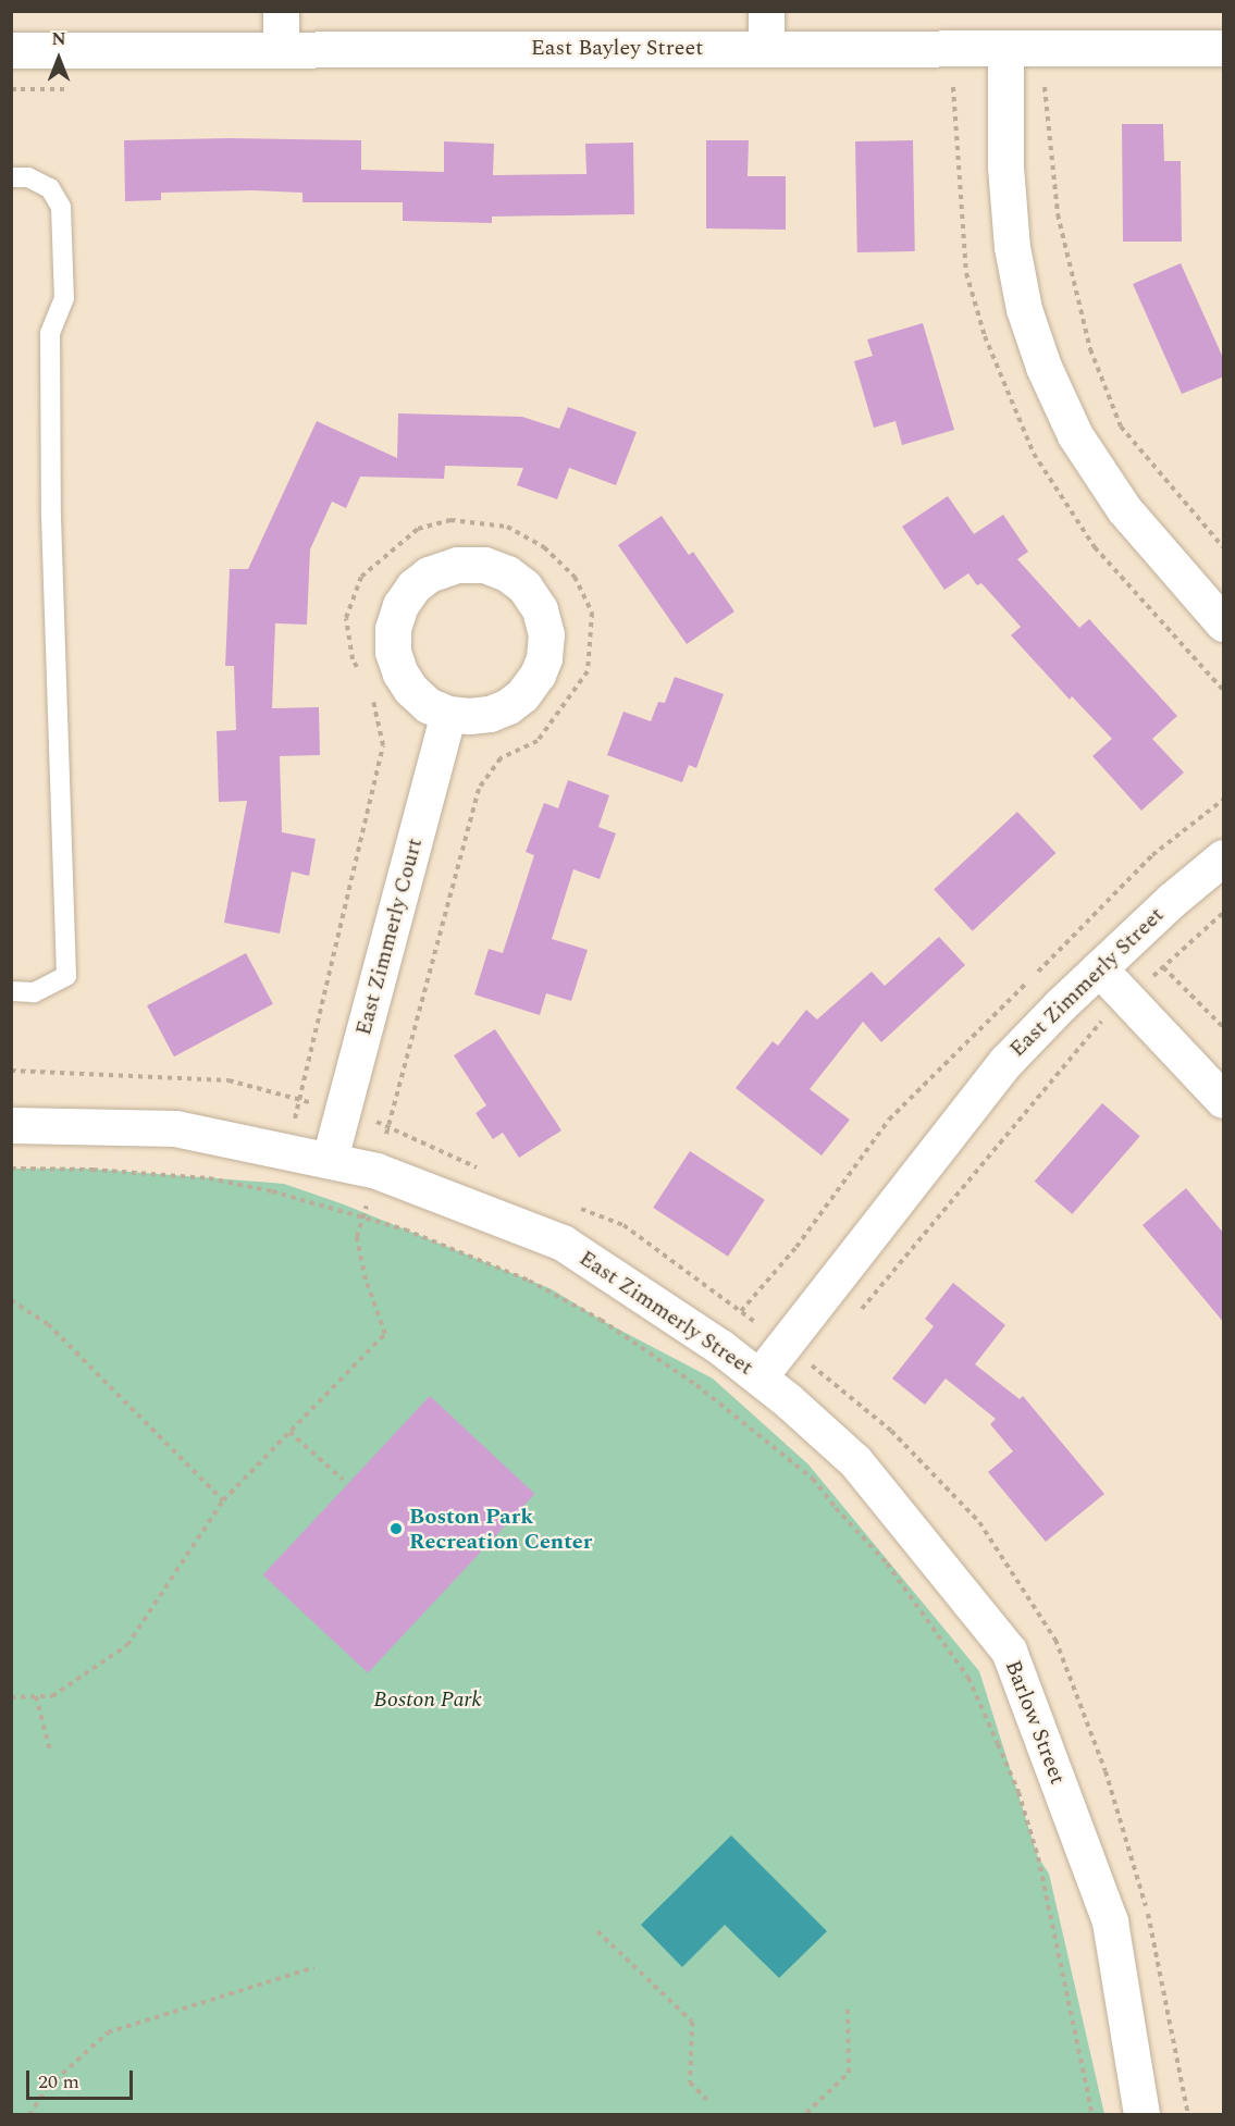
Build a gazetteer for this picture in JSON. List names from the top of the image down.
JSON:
{
  "streets": {
    "street": [
      "East Bayley Street",
      "East Zimmerly Court",
      "East Zimmerly Street",
      "Barlow Street"
    ]
  },
  "crossings": [
    ["East Zimmerly Court", "East Zimmerly Street"],
    ["East Zimmerly Street", "Barlow Street"]
  ],
  "parks": ["Boston Park"],
  "places": ["Boston Park Recreation Center"],
  "scale_bar": "20 m",
  "north": "top"
}
